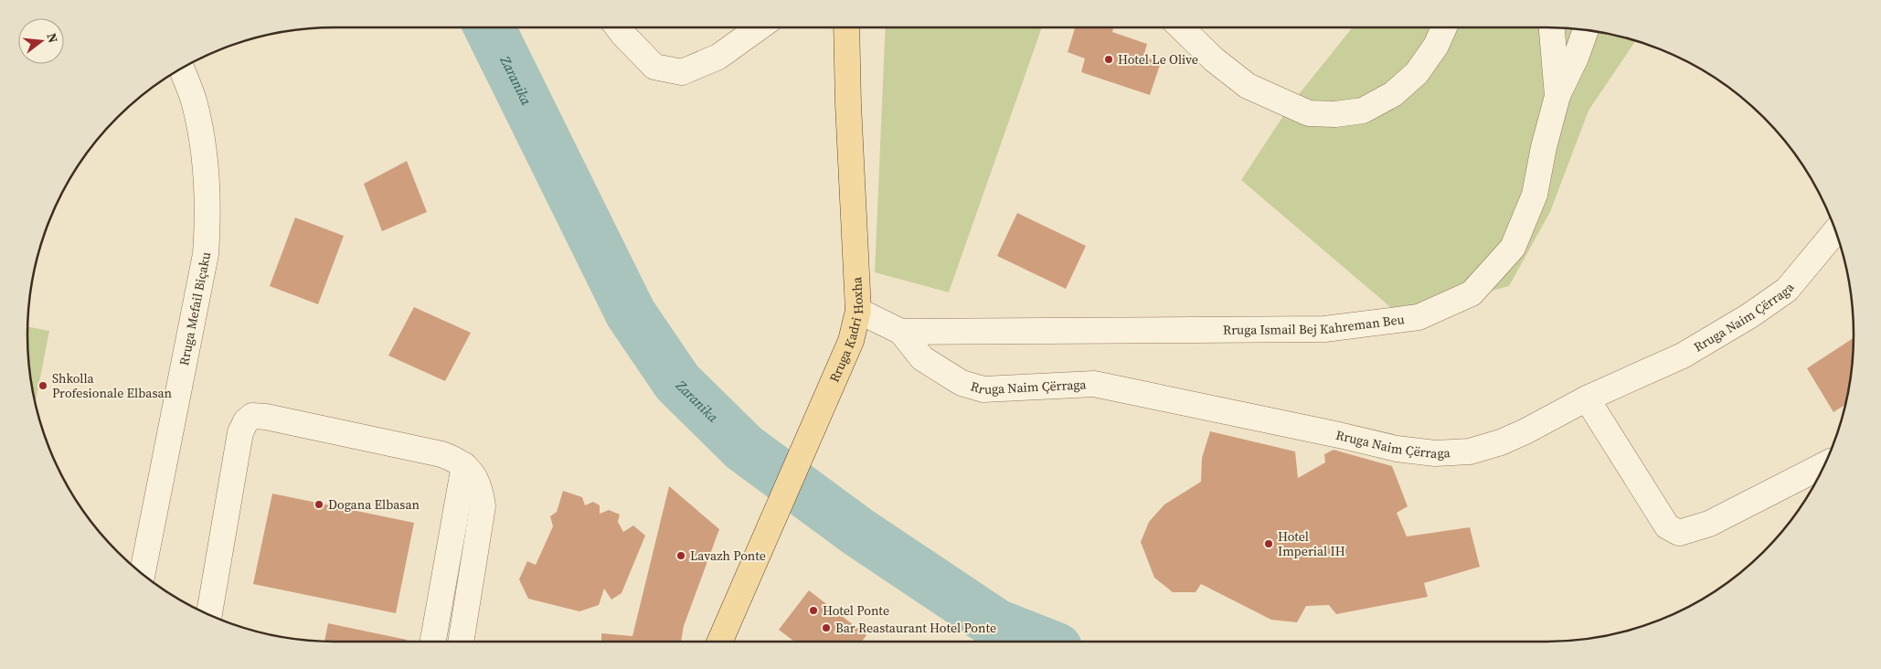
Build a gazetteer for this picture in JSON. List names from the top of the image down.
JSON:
{
  "streets": {
    "main road": ["Rruga Kadri Hoxha"],
    "street": ["Rruga Mefail Biçaku", "Rruga Naim Çërraga", "Rruga Ismail Bej Kahreman Beu"]
  },
  "crossings": [
    ["Rruga Naim Çërraga", "Rruga Ismail Bej Kahreman Beu"],
    ["Rruga Ismail Bej Kahreman Beu", "Rruga Kadri Hoxha"]
  ],
  "water": ["Zaranika"],
  "places": [
    "Hotel Le Olive",
    "Shkolla Profesionale Elbasan",
    "Dogana Elbasan",
    "Hotel Imperial IH",
    "Lavazh Ponte",
    "Hotel Ponte",
    "Bar Reastaurant Hotel Ponte"
  ],
  "north": "right"
}
